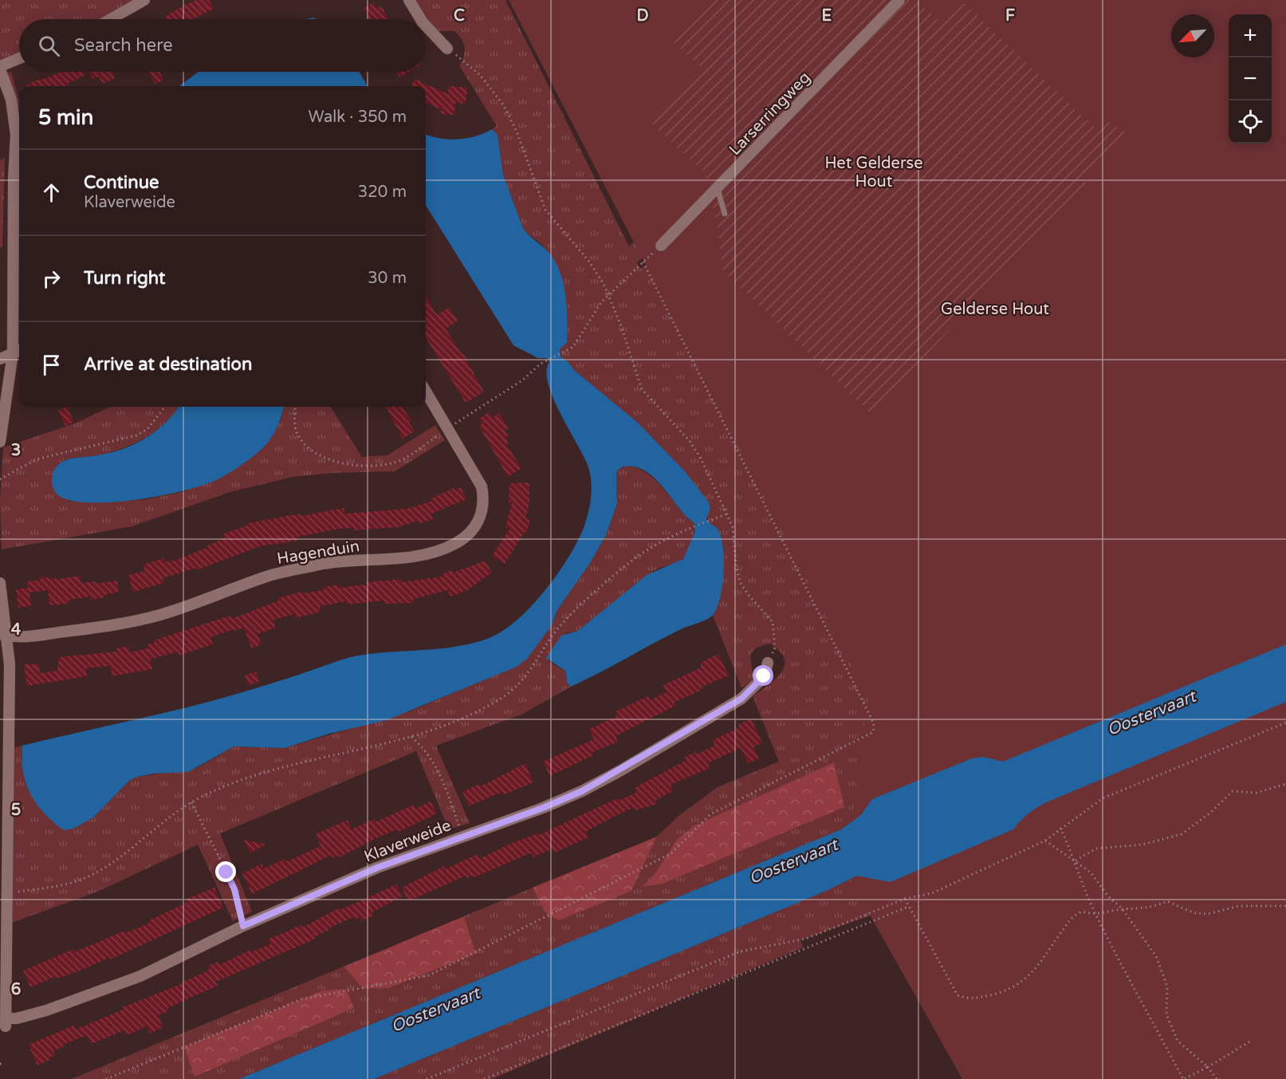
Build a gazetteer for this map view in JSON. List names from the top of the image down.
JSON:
{
  "streets": {
    "street": ["Larserringweg", "Hagenduin", "Klaverweide"]
  },
  "water": ["Oostervaart"],
  "parks": ["Het Gelderse Hout", "Gelderse Hout"],
  "north": "bottom left",
  "page": {
    "map_buttons": ["+", "−"],
    "search": "Search here",
    "heading": ["5 min", "Walk · 350 m"],
    "list": [
      ["Continue", "Klaverweide", "320 m"],
      ["Turn right", "30 m"],
      "Arrive at destination"
    ]
  },
  "grid": {
    "columns": [
      "C",
      "D",
      "E",
      "F"
    ],
    "rows": [
      "3",
      "4",
      "5",
      "6"
    ]
  }
}
